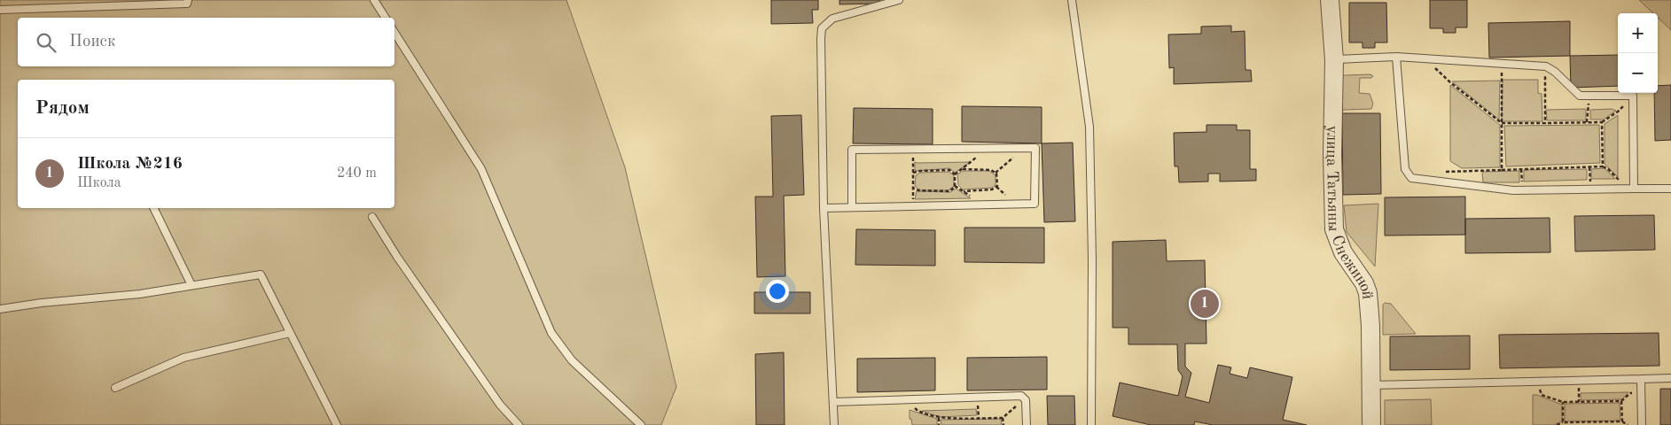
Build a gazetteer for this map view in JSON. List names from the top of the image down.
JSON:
{
  "streets": {
    "street": ["улица Татьяны Снежиной"]
  },
  "page": {
    "map_buttons": ["+", "−"],
    "search": "Поиск",
    "heading": "Рядом",
    "list": [
      {
        "mark": "1",
        "name": "Школа №216",
        "note": "Школа",
        "value": "240 m"
      }
    ],
    "pins": "1"
  }
}
